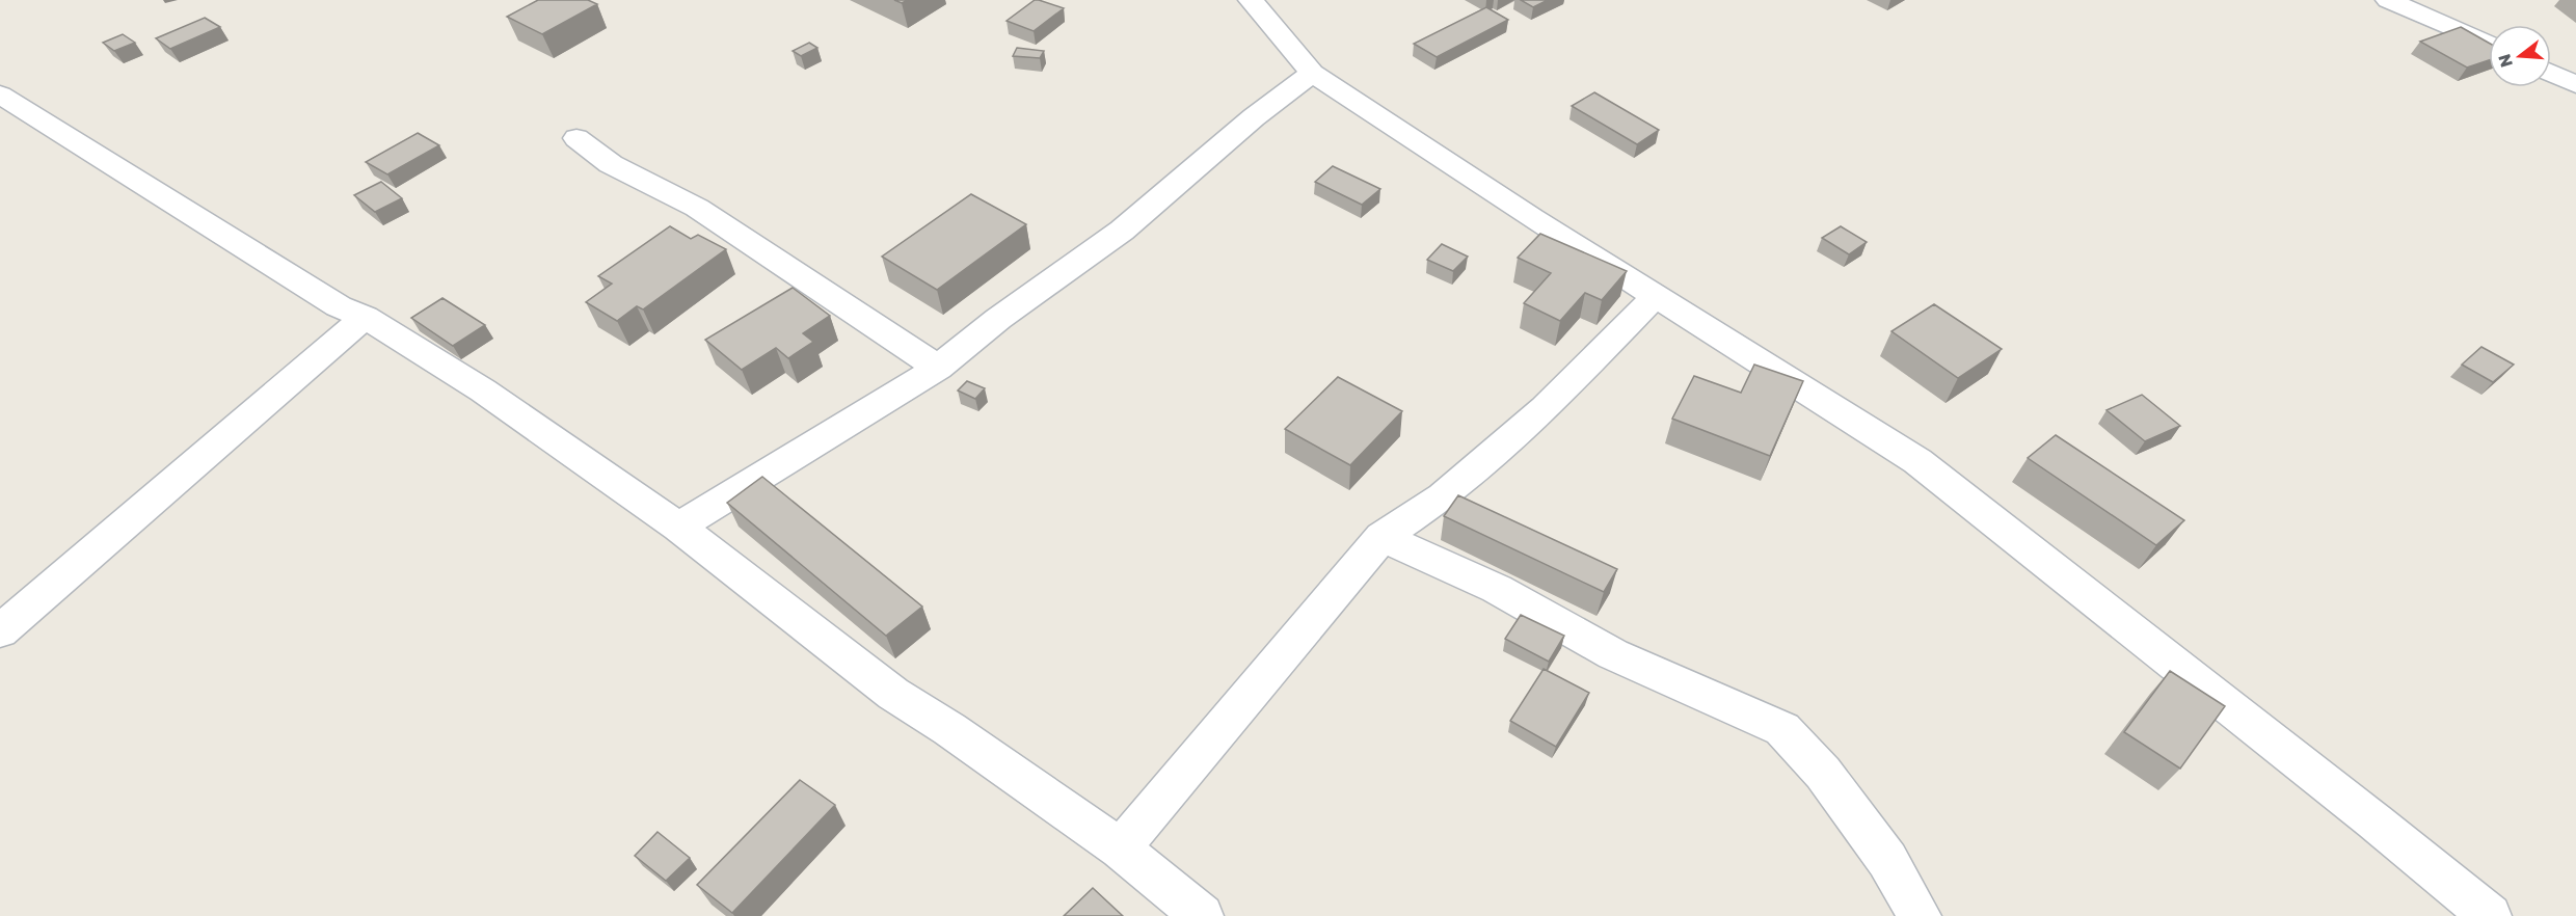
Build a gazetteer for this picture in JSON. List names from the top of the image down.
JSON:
{
  "north": "left"
}
